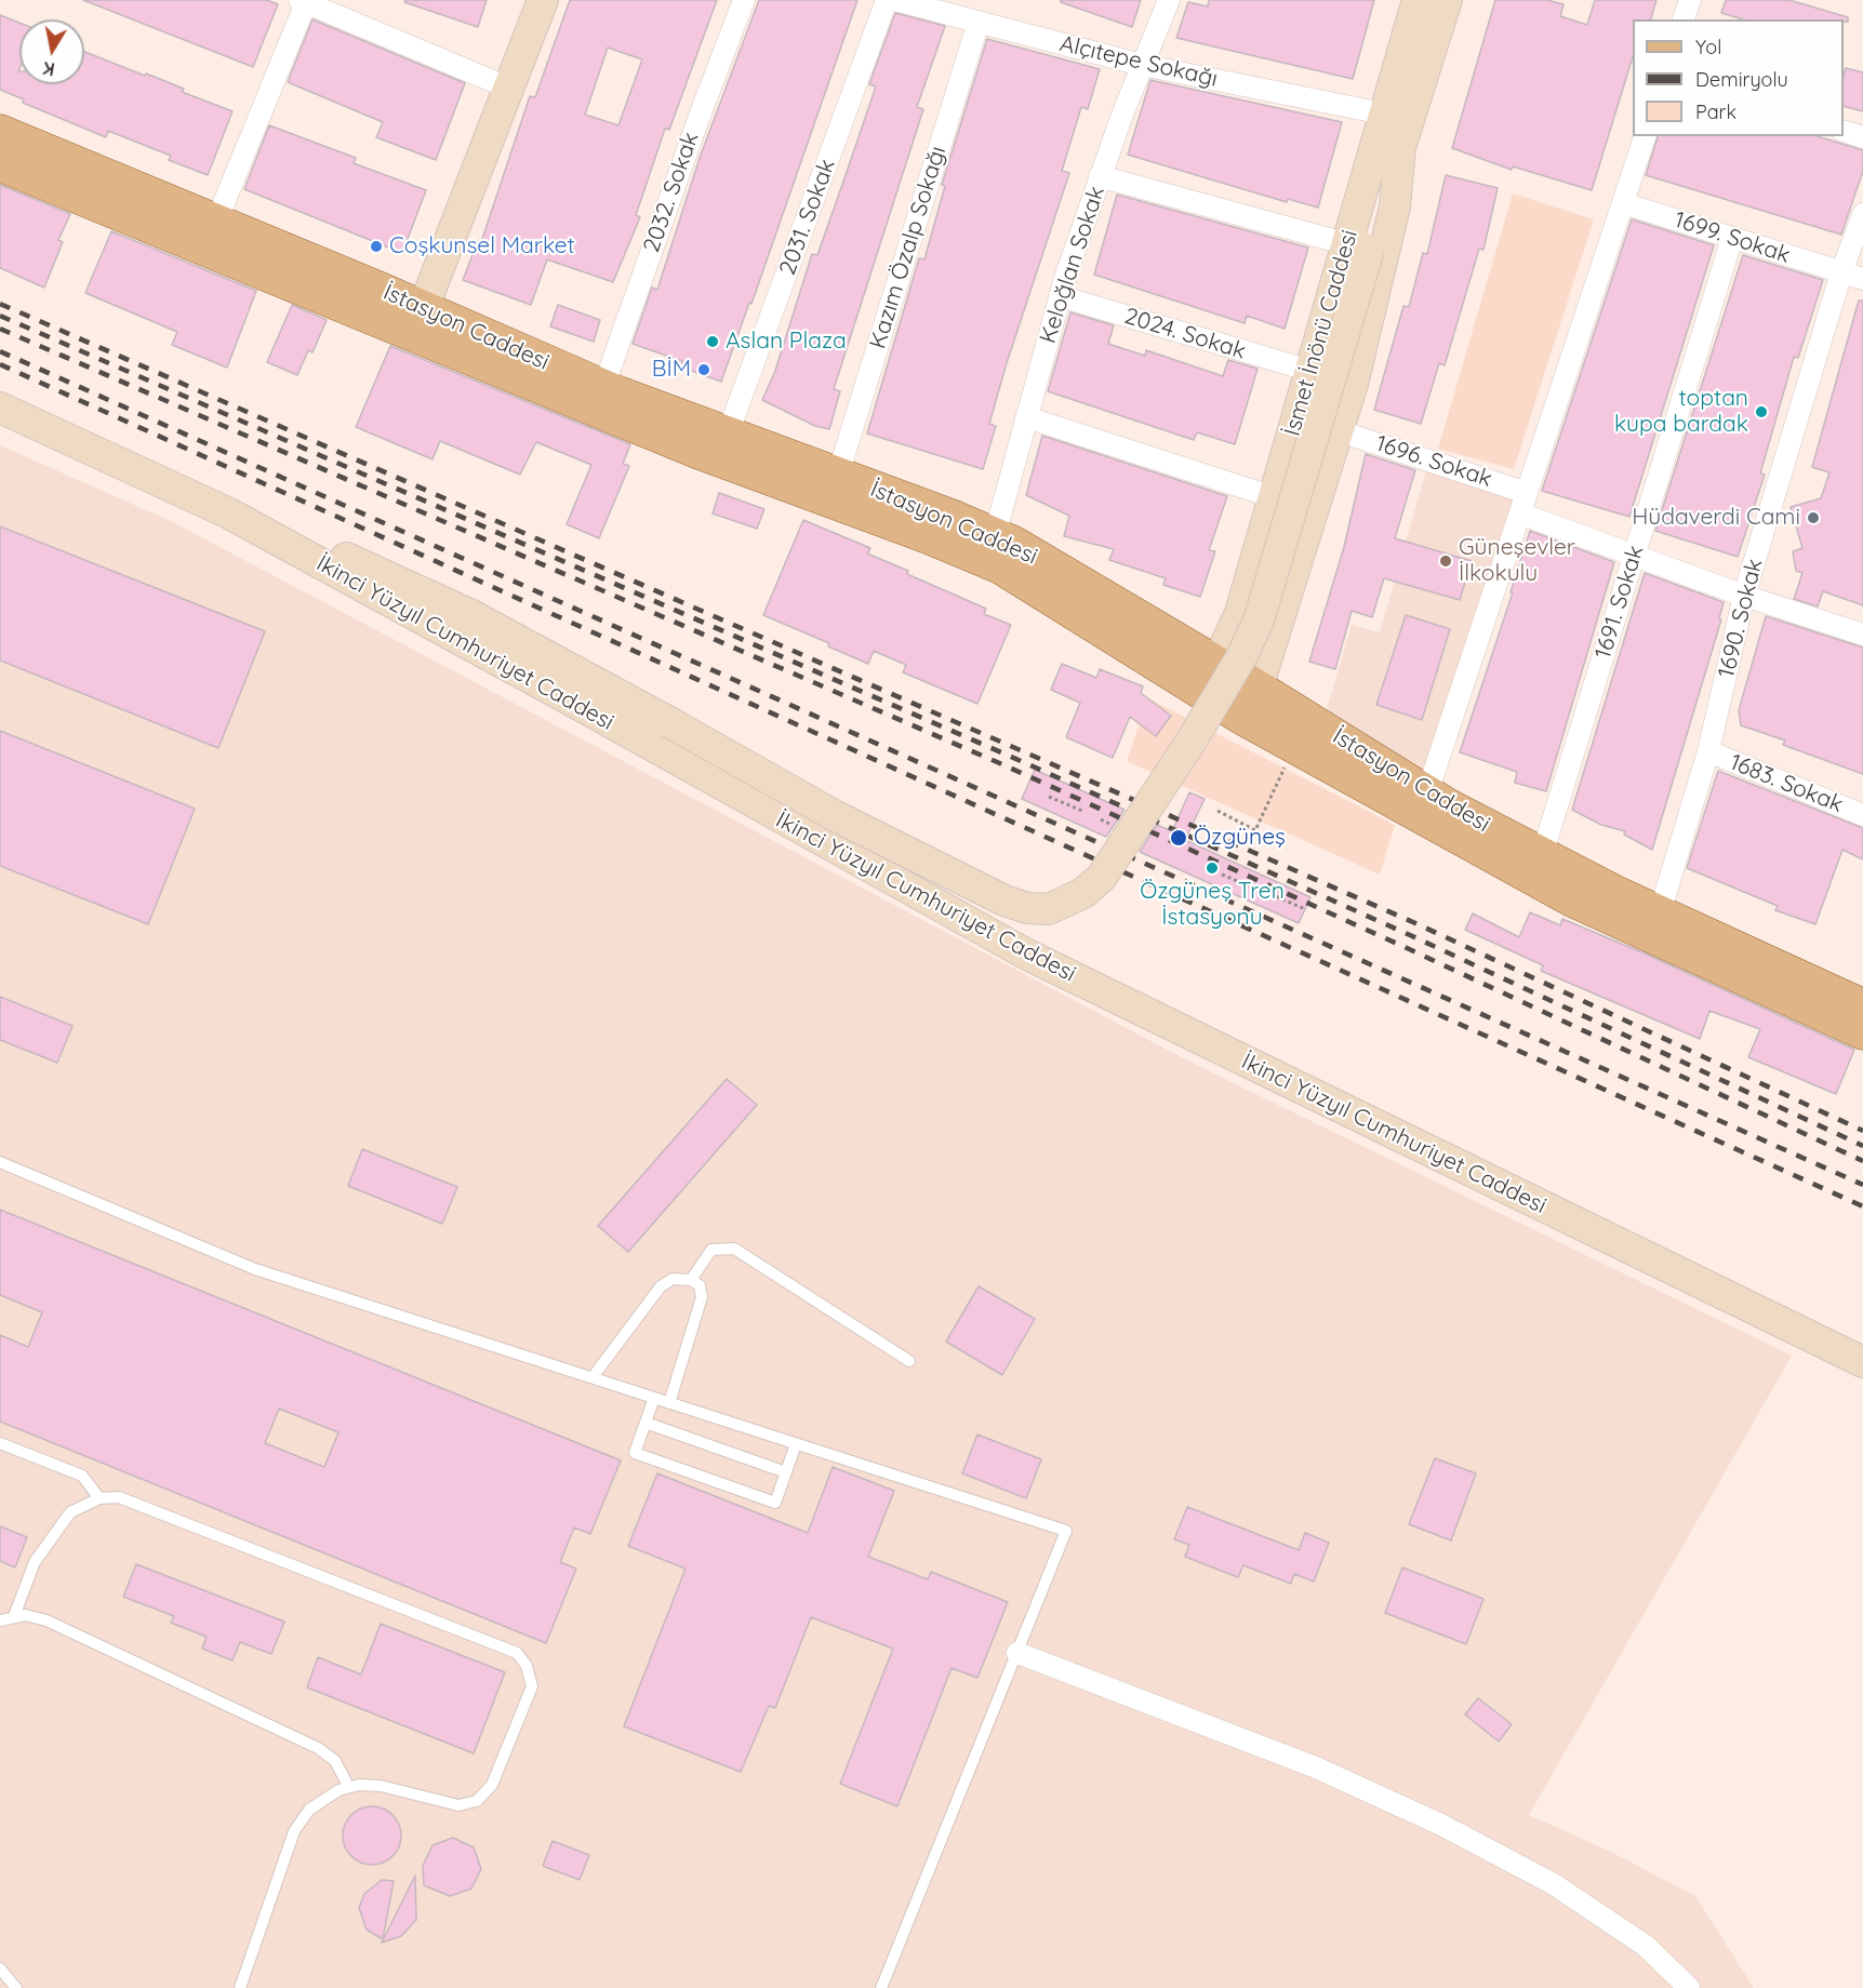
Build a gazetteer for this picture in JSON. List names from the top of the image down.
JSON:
{
  "streets": {
    "main road": ["İstasyon Caddesi", "İsmet İnönü Caddesi", "İkinci Yüzyıl Cumhuriyet Caddesi"],
    "street": [
      "Alçıtepe Sokağı",
      "2032. Sokak",
      "2031. Sokak",
      "1699. Sokak",
      "Kazım Özalp Sokağı",
      "Keloğlan Sokak",
      "2024. Sokak",
      "1696. Sokak",
      "1691. Sokak",
      "1690. Sokak",
      "1683. Sokak"
    ]
  },
  "crossings": [
    ["Alçıtepe Sokağı", "Kazım Özalp Sokağı"],
    ["Alçıtepe Sokağı", "Keloğlan Sokak"],
    ["Alçıtepe Sokağı", "İsmet İnönü Caddesi"],
    ["2032. Sokak", "İstasyon Caddesi"],
    ["2031. Sokak", "İstasyon Caddesi"],
    ["1699. Sokak", "1691. Sokak"],
    ["1699. Sokak", "1690. Sokak"],
    ["Kazım Özalp Sokağı", "İstasyon Caddesi"],
    ["Keloğlan Sokak", "İstasyon Caddesi"],
    ["Keloğlan Sokak", "2024. Sokak"],
    ["İstasyon Caddesi", "İsmet İnönü Caddesi"],
    ["İstasyon Caddesi", "1691. Sokak"],
    ["İstasyon Caddesi", "1690. Sokak"],
    ["İsmet İnönü Caddesi", "2024. Sokak"],
    ["İsmet İnönü Caddesi", "1696. Sokak"],
    ["1690. Sokak", "1683. Sokak"]
  ],
  "places": [
    "Coşkunsel Market",
    "Aslan Plaza",
    "BİM",
    "toptan kupa bardak",
    "Hüdaverdi Cami",
    "Güneşevler İlkokulu",
    "Özgüneş",
    "Özgüneş Tren İstasyonu"
  ],
  "legend": ["Yol", "Demiryolu", "Park"],
  "north": "bottom"
}
